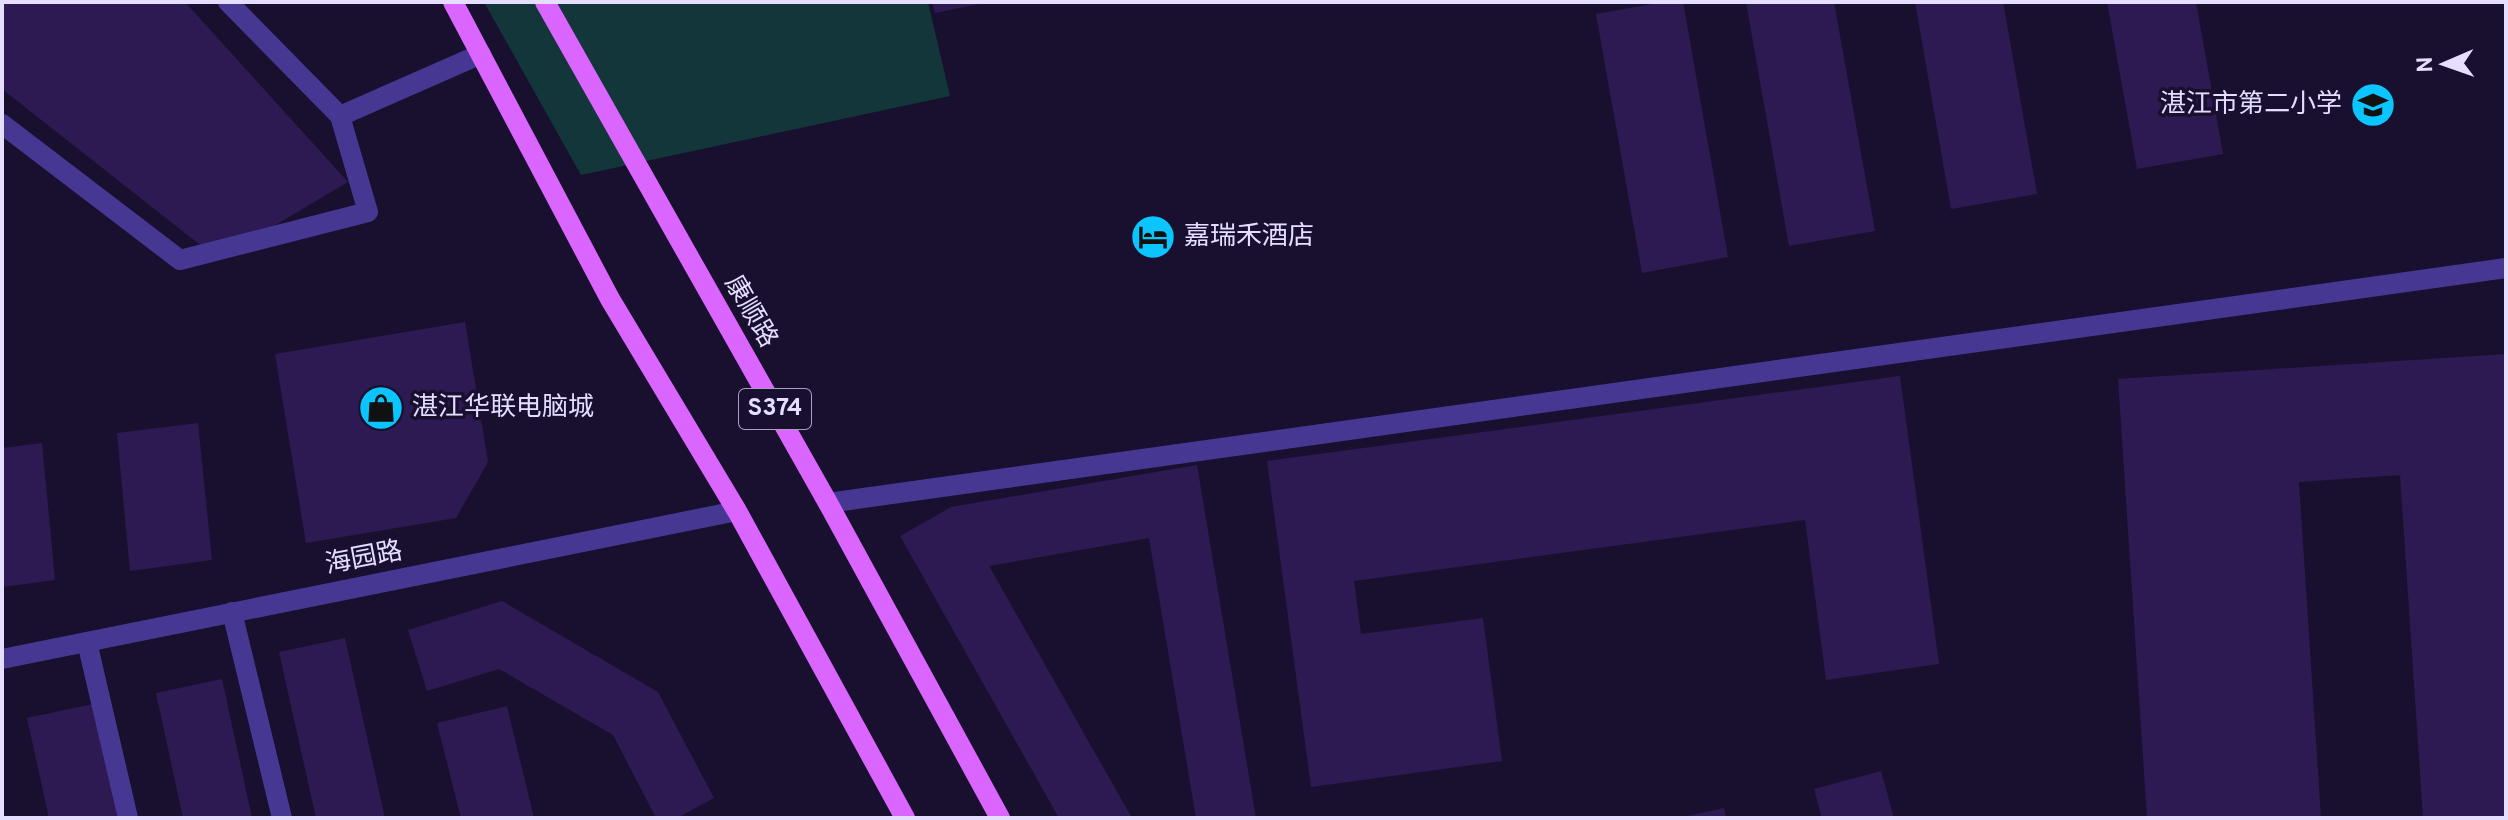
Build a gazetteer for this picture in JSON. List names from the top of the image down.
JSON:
{
  "streets": {
    "main road": ["康顺路", "S374"],
    "street": ["海园路"]
  },
  "places": {
    "school or university": ["湛江市第二小学"],
    "hotel": ["嘉瑞禾酒店"],
    "shop": ["湛江华联电脑城"]
  },
  "north": "left"
}
